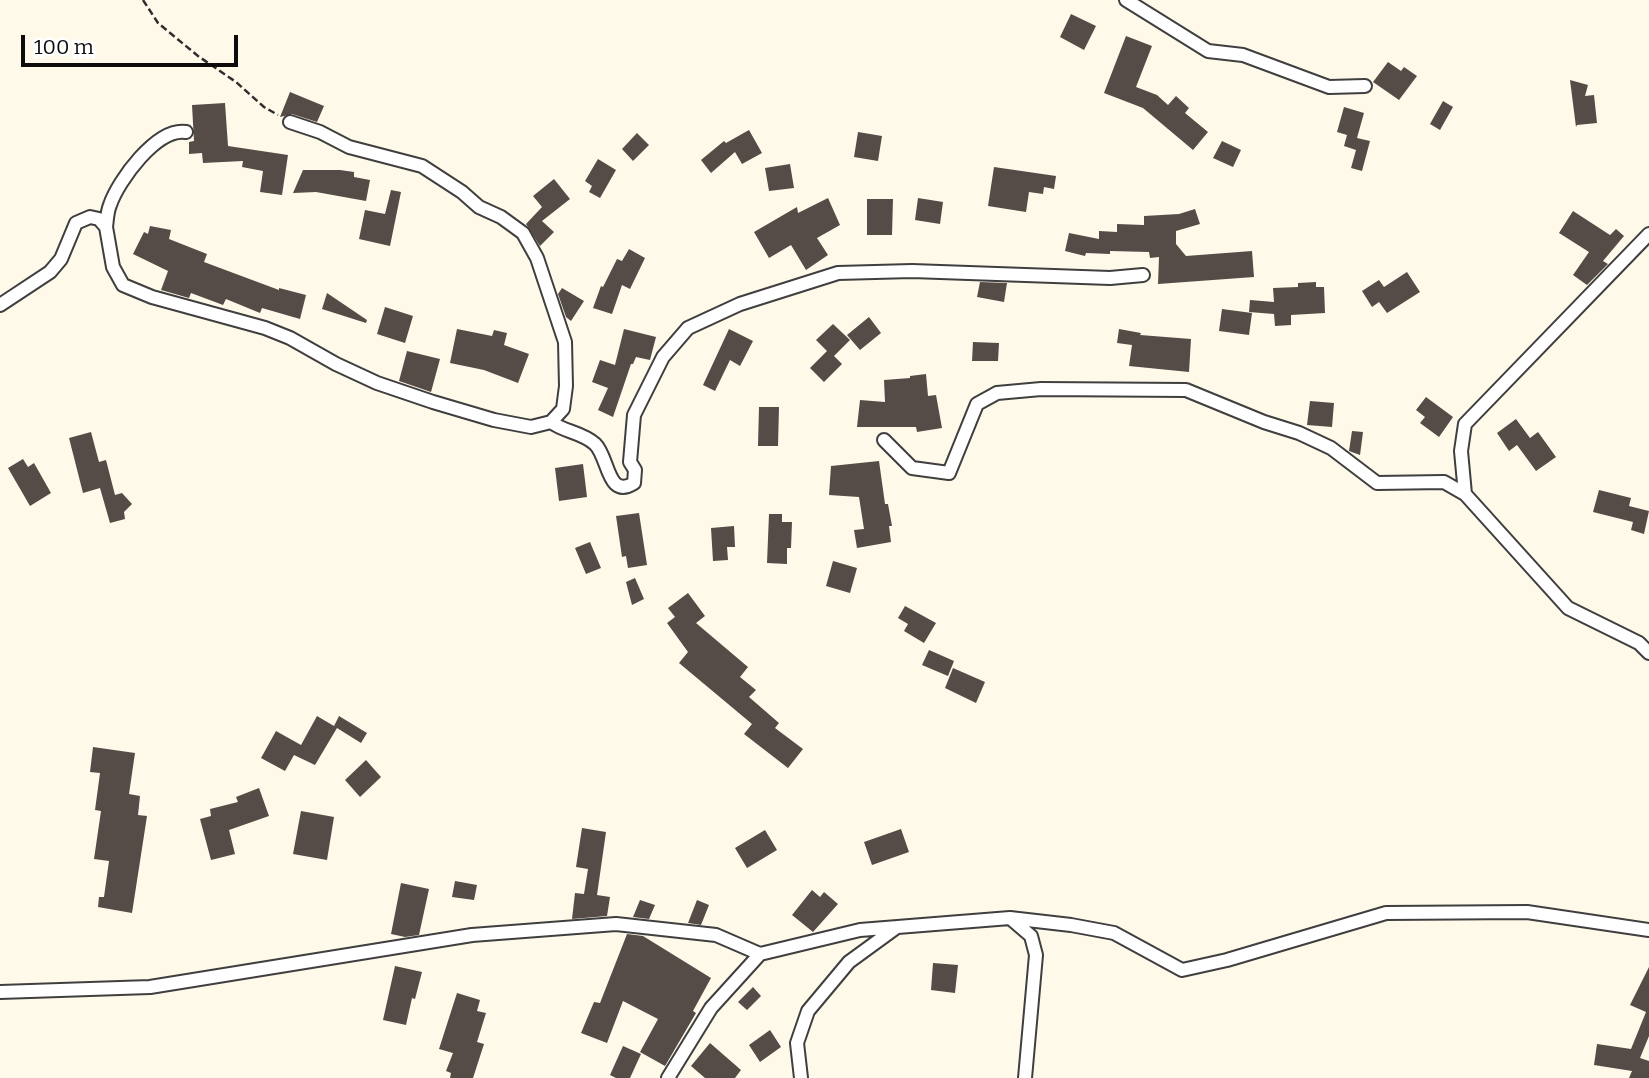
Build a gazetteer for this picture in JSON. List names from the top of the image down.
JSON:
{
  "scale_bar": "100 m"
}
